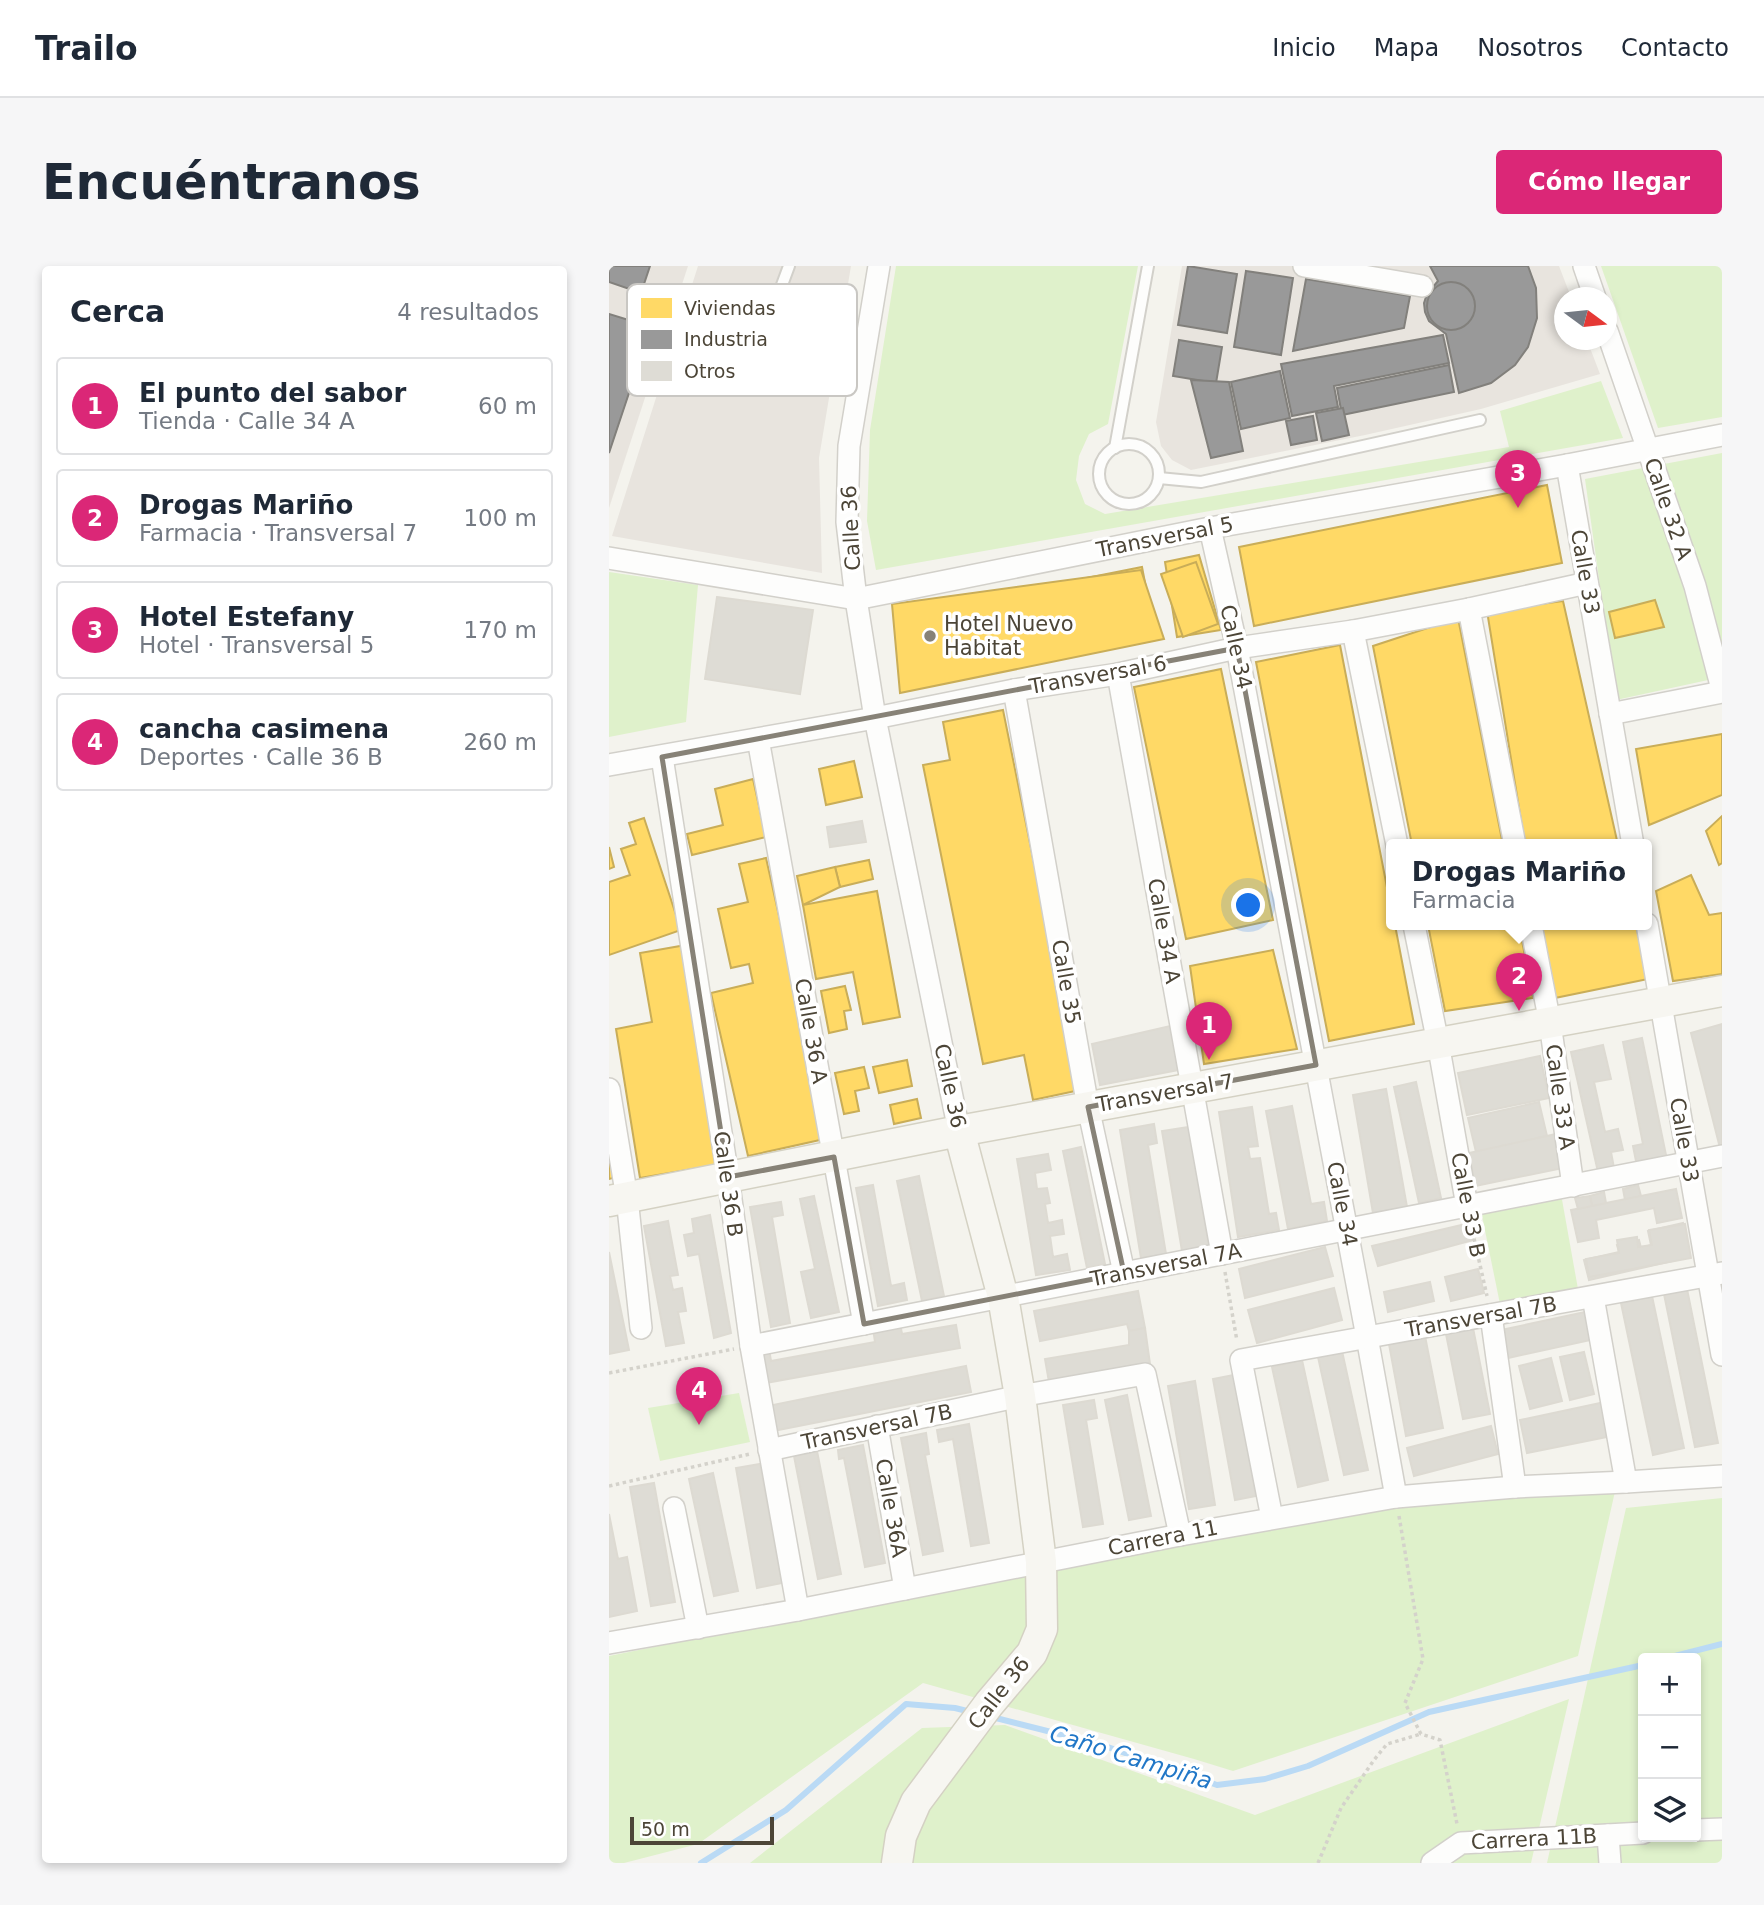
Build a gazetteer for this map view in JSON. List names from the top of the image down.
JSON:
{
  "streets": {
    "street": [
      "Calle 32 A",
      "Calle 36",
      "Transversal 5",
      "Calle 33",
      "Calle 34",
      "Transversal 6",
      "Calle 34 A",
      "Calle 35",
      "Calle 36 A",
      "Transversal 7",
      "Calle 33 A",
      "Calle 36 B",
      "Calle 33 B",
      "Transversal 7A",
      "Transversal 7B",
      "Calle 36A",
      "Carrera 11",
      "Carrera 11B"
    ]
  },
  "crossings": [
    ["Calle 32 A", "Transversal 5"],
    ["Calle 36", "Transversal 5"],
    ["Calle 36", "Transversal 6"],
    ["Calle 36", "Transversal 7"],
    ["Calle 36", "Transversal 7A"],
    ["Calle 36", "Transversal 7B"],
    ["Calle 36", "Carrera 11"],
    ["Transversal 5", "Calle 33"],
    ["Transversal 5", "Calle 34"],
    ["Calle 33", "Transversal 6"],
    ["Calle 33", "Transversal 7"],
    ["Calle 33", "Transversal 7A"],
    ["Calle 33", "Transversal 7B"],
    ["Calle 34", "Transversal 6"],
    ["Calle 34", "Transversal 7"],
    ["Calle 34", "Transversal 7A"],
    ["Calle 34", "Transversal 7B"],
    ["Calle 34", "Carrera 11"],
    ["Transversal 6", "Calle 34 A"],
    ["Transversal 6", "Calle 35"],
    ["Transversal 6", "Calle 36 A"],
    ["Transversal 6", "Calle 36 B"],
    ["Calle 34 A", "Transversal 7"],
    ["Calle 34 A", "Transversal 7A"],
    ["Calle 35", "Transversal 7"],
    ["Calle 35", "Transversal 7A"],
    ["Calle 36 A", "Transversal 7"],
    ["Calle 36 A", "Transversal 7A"],
    ["Transversal 7", "Calle 33 A"],
    ["Transversal 7", "Calle 36 B"],
    ["Transversal 7", "Calle 33 B"],
    ["Calle 33 A", "Transversal 7A"],
    ["Calle 36 B", "Transversal 7A"],
    ["Calle 36 B", "Transversal 7B"],
    ["Calle 36 B", "Carrera 11"],
    ["Calle 33 B", "Transversal 7A"],
    ["Calle 33 B", "Transversal 7B"],
    ["Transversal 7B", "Calle 36A"],
    ["Transversal 7B", "Carrera 11"],
    ["Calle 36A", "Carrera 11"]
  ],
  "water": ["Caño Campiña"],
  "places": ["Hotel Nuevo Habitat"],
  "legend": ["Viviendas", "Industria", "Otros"],
  "scale_bar": "50 m",
  "north": "right",
  "page": {
    "header": "Trailo",
    "nav": [
      "Inicio",
      "Mapa",
      "Nosotros",
      "Contacto"
    ],
    "buttons": "Cómo llegar",
    "title": "Encuéntranos",
    "heading": ["Cerca", "4 resultados"],
    "list": [
      {
        "mark": "1",
        "name": "El punto del sabor",
        "note": "Tienda · Calle 34 A",
        "value": "60 m"
      },
      {
        "mark": "2",
        "name": "Drogas Mariño",
        "note": "Farmacia · Transversal 7",
        "value": "100 m"
      },
      {
        "mark": "3",
        "name": "Hotel Estefany",
        "note": "Hotel · Transversal 5",
        "value": "170 m"
      },
      {
        "mark": "4",
        "name": "cancha casimena",
        "note": "Deportes · Calle 36 B",
        "value": "260 m"
      }
    ],
    "pins": [
      "3",
      "2",
      "1",
      "4"
    ],
    "popup": ["Drogas Mariño", "Farmacia"],
    "map_buttons": ["+", "−"],
    "scale": "50 m"
  }
}
